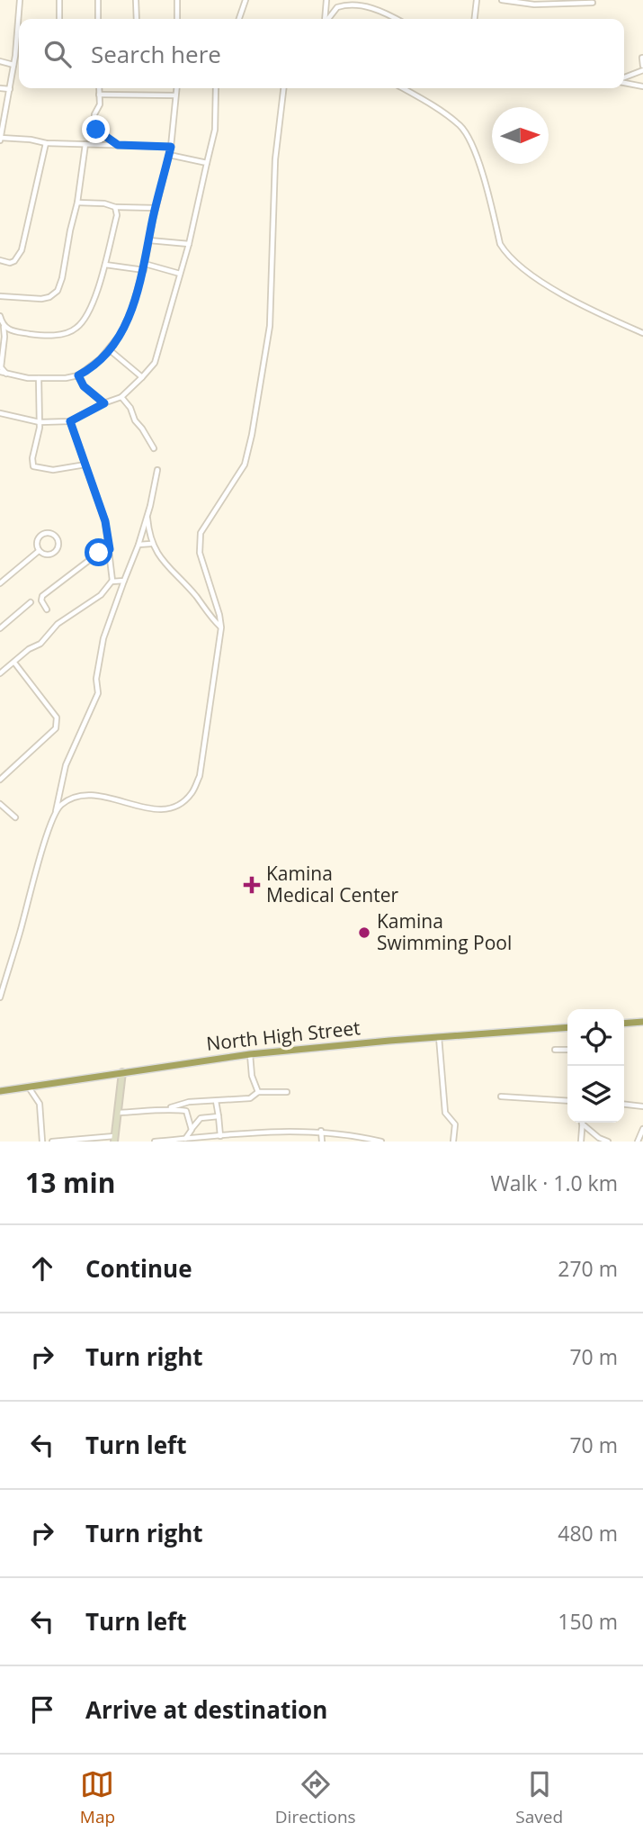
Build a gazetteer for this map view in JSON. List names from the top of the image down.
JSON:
{
  "streets": {
    "highway": ["North High Street"]
  },
  "places": {
    "health": ["Kamina Medical Center"],
    "other": ["Kamina Swimming Pool"]
  },
  "north": "right",
  "page": {
    "search": "Search here",
    "heading": ["13 min", "Walk · 1.0 km"],
    "list": [
      ["Continue", "270 m"],
      ["Turn right", "70 m"],
      ["Turn left", "70 m"],
      ["Turn right", "480 m"],
      ["Turn left", "150 m"],
      "Arrive at destination"
    ],
    "nav": ["Map", "Directions", "Saved"]
  }
}
